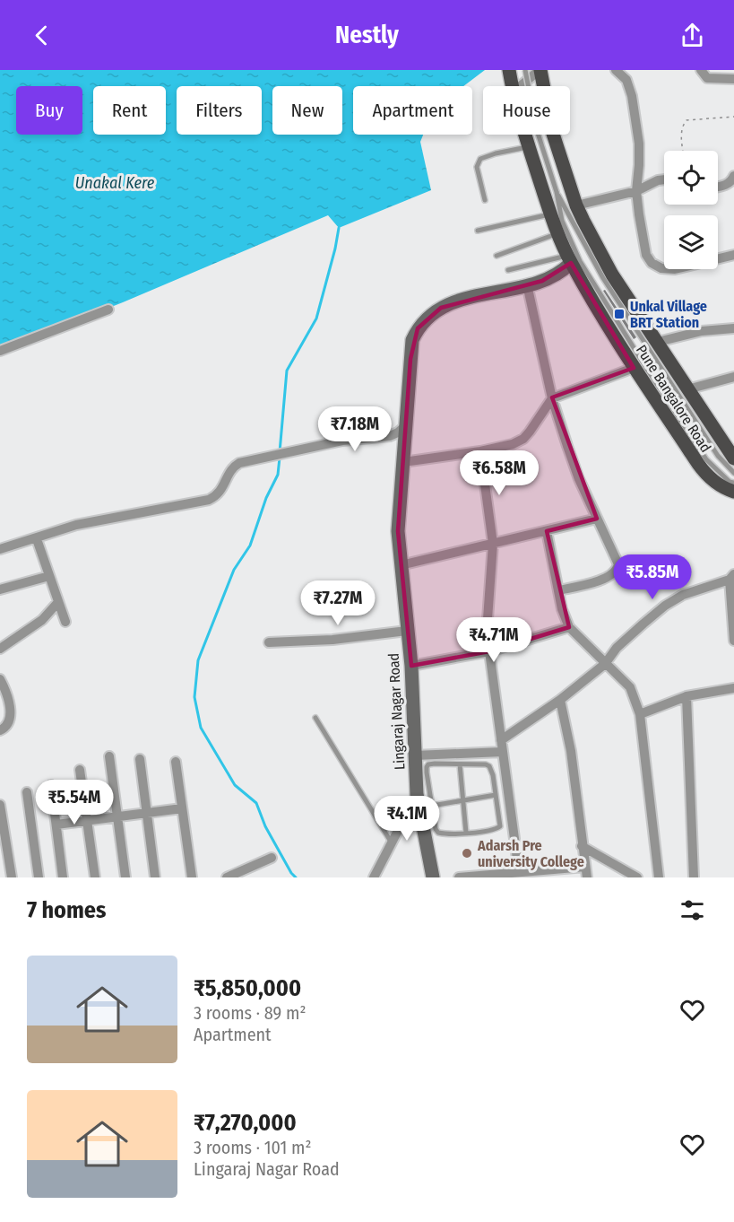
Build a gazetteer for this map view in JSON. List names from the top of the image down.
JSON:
{
  "streets": {
    "main road": ["Pune Bangalore Road"],
    "street": ["Lingaraj Nagar Road"]
  },
  "crossings": [
    ["Pune Bangalore Road", "Lingaraj Nagar Road"]
  ],
  "water": ["Unakal Kere"],
  "places": {
    "transit": ["Unkal Village BRT Station"],
    "other": ["Adarsh Pre university College"]
  },
  "page": {
    "header": "Nestly",
    "chip": [
      "Buy",
      "Rent",
      "Filters",
      "New",
      "Apartment",
      "House"
    ],
    "price": [
      "₹7.18M",
      "₹6.58M",
      "₹5.85M",
      "₹7.27M",
      "₹4.71M",
      "₹5.54M",
      "₹4.1M"
    ],
    "heading": "7 homes",
    "list": [
      {
        "name": "₹5,850,000",
        "note": "3 rooms · 89 m² · Apartment"
      },
      {
        "name": "₹7,270,000",
        "note": "3 rooms · 101 m² · Lingaraj Nagar Road"
      }
    ]
  }
}
